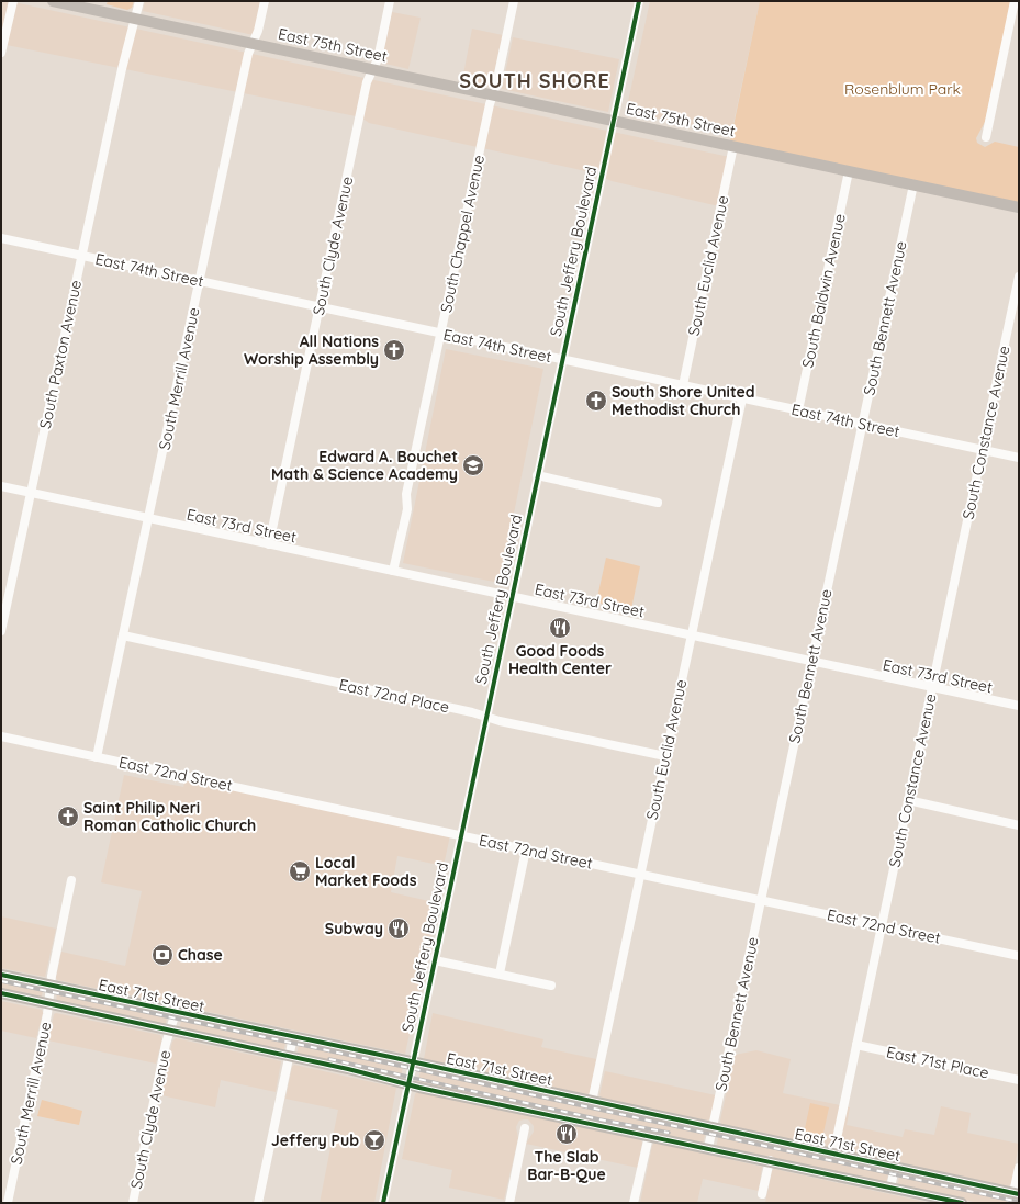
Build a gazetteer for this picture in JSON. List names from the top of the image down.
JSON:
{
  "streets": {
    "main road": ["East 75th Street", "East 71st Street"],
    "street": [
      "South Chappel Avenue",
      "South Clyde Avenue",
      "South Jeffery Boulevard",
      "South Euclid Avenue",
      "East 74th Street",
      "South Baldwin Avenue",
      "South Bennett Avenue",
      "South Paxton Avenue",
      "South Merrill Avenue",
      "South Constance Avenue",
      "East 73rd Street",
      "East 72nd Place",
      "East 72nd Street",
      "East 71st Place"
    ]
  },
  "crossings": [
    ["East 75th Street", "South Chappel Avenue"],
    ["East 75th Street", "South Clyde Avenue"],
    ["East 75th Street", "South Jeffery Boulevard"],
    ["East 75th Street", "South Euclid Avenue"],
    ["East 75th Street", "South Baldwin Avenue"],
    ["East 75th Street", "South Bennett Avenue"],
    ["East 75th Street", "South Paxton Avenue"],
    ["East 75th Street", "South Merrill Avenue"],
    ["South Chappel Avenue", "East 74th Street"],
    ["South Chappel Avenue", "East 73rd Street"],
    ["South Clyde Avenue", "East 74th Street"],
    ["South Clyde Avenue", "East 73rd Street"],
    ["South Clyde Avenue", "East 71st Street"],
    ["South Jeffery Boulevard", "East 74th Street"],
    ["South Jeffery Boulevard", "East 73rd Street"],
    ["South Jeffery Boulevard", "East 72nd Place"],
    ["South Jeffery Boulevard", "East 72nd Street"],
    ["South Jeffery Boulevard", "East 71st Street"],
    ["South Euclid Avenue", "East 74th Street"],
    ["South Euclid Avenue", "East 73rd Street"],
    ["South Euclid Avenue", "East 72nd Place"],
    ["South Euclid Avenue", "East 72nd Street"],
    ["South Euclid Avenue", "East 71st Street"],
    ["East 74th Street", "South Baldwin Avenue"],
    ["East 74th Street", "South Bennett Avenue"],
    ["East 74th Street", "South Paxton Avenue"],
    ["East 74th Street", "South Merrill Avenue"],
    ["East 74th Street", "South Constance Avenue"],
    ["South Bennett Avenue", "East 73rd Street"],
    ["South Bennett Avenue", "East 72nd Street"],
    ["South Bennett Avenue", "East 71st Street"],
    ["South Paxton Avenue", "East 73rd Street"],
    ["South Merrill Avenue", "East 73rd Street"],
    ["South Merrill Avenue", "East 72nd Place"],
    ["South Merrill Avenue", "East 72nd Street"],
    ["South Merrill Avenue", "East 71st Street"],
    ["South Constance Avenue", "East 73rd Street"],
    ["South Constance Avenue", "East 72nd Street"],
    ["South Constance Avenue", "East 71st Street"],
    ["South Constance Avenue", "East 71st Place"]
  ],
  "districts": ["SOUTH SHORE"],
  "parks": ["Rosenblum Park"],
  "places": {
    "church": ["All Nations Worship Assembly", "South Shore United Methodist Church", "Saint Philip Neri Roman Catholic Church"],
    "school or university": ["Edward A. Bouchet Math & Science Academy"],
    "restaurant": ["Good Foods Health Center", "Subway", "The Slab Bar-B-Que"],
    "supermarket": ["Local Market Foods"],
    "bank": ["Chase"],
    "bar": ["Jeffery Pub"]
  }
}
